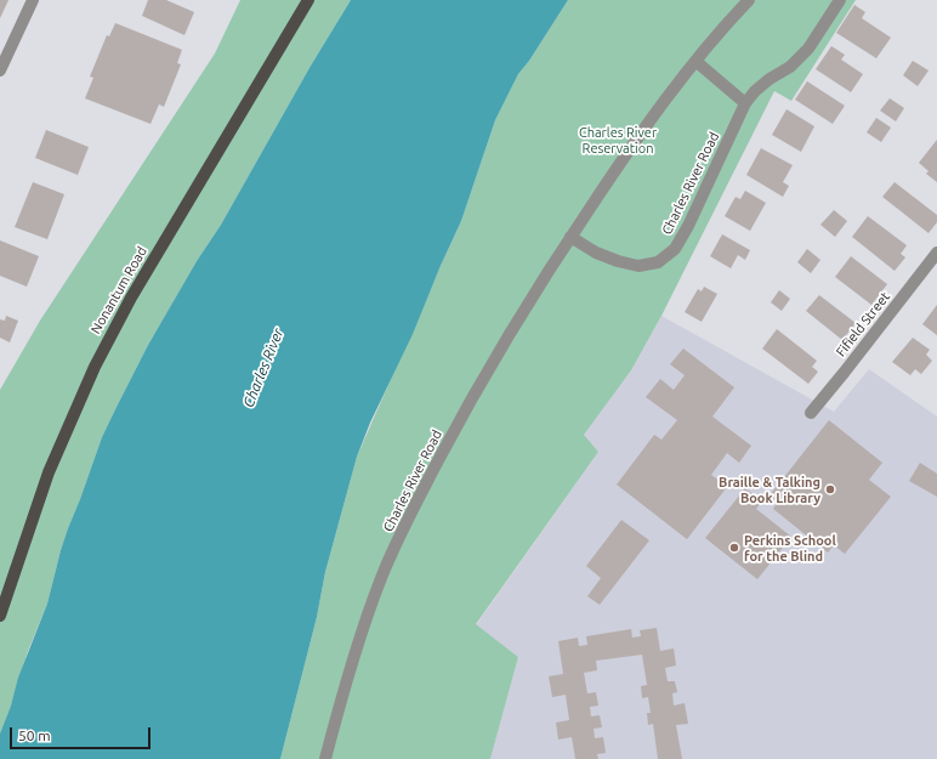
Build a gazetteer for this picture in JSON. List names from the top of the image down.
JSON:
{
  "streets": {
    "main road": ["Nonantum Road"],
    "street": ["Charles River Road", "Fifield Street"]
  },
  "water": ["Charles River"],
  "parks": ["Charles River Reservation"],
  "places": ["Braille & Talking Book Library", "Perkins School for the Blind"],
  "scale_bar": "50 m"
}
